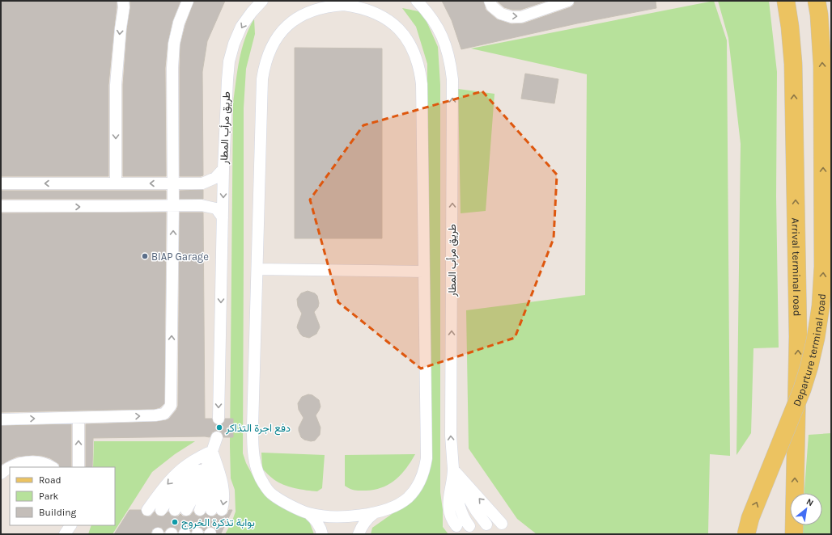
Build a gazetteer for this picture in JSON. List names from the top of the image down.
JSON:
{
  "streets": {
    "main road": ["Arrival terminal road", "Departure terminal road"],
    "lane": ["طريق مرأب المطار"]
  },
  "one_way": ["Arrival terminal road", "Departure terminal road"],
  "places": ["BIAP Garage", "دفع اجرة التذاكر", "بوابة تذكرة الخروج"],
  "legend": ["Road", "Park", "Building"],
  "north": "top right"
}
